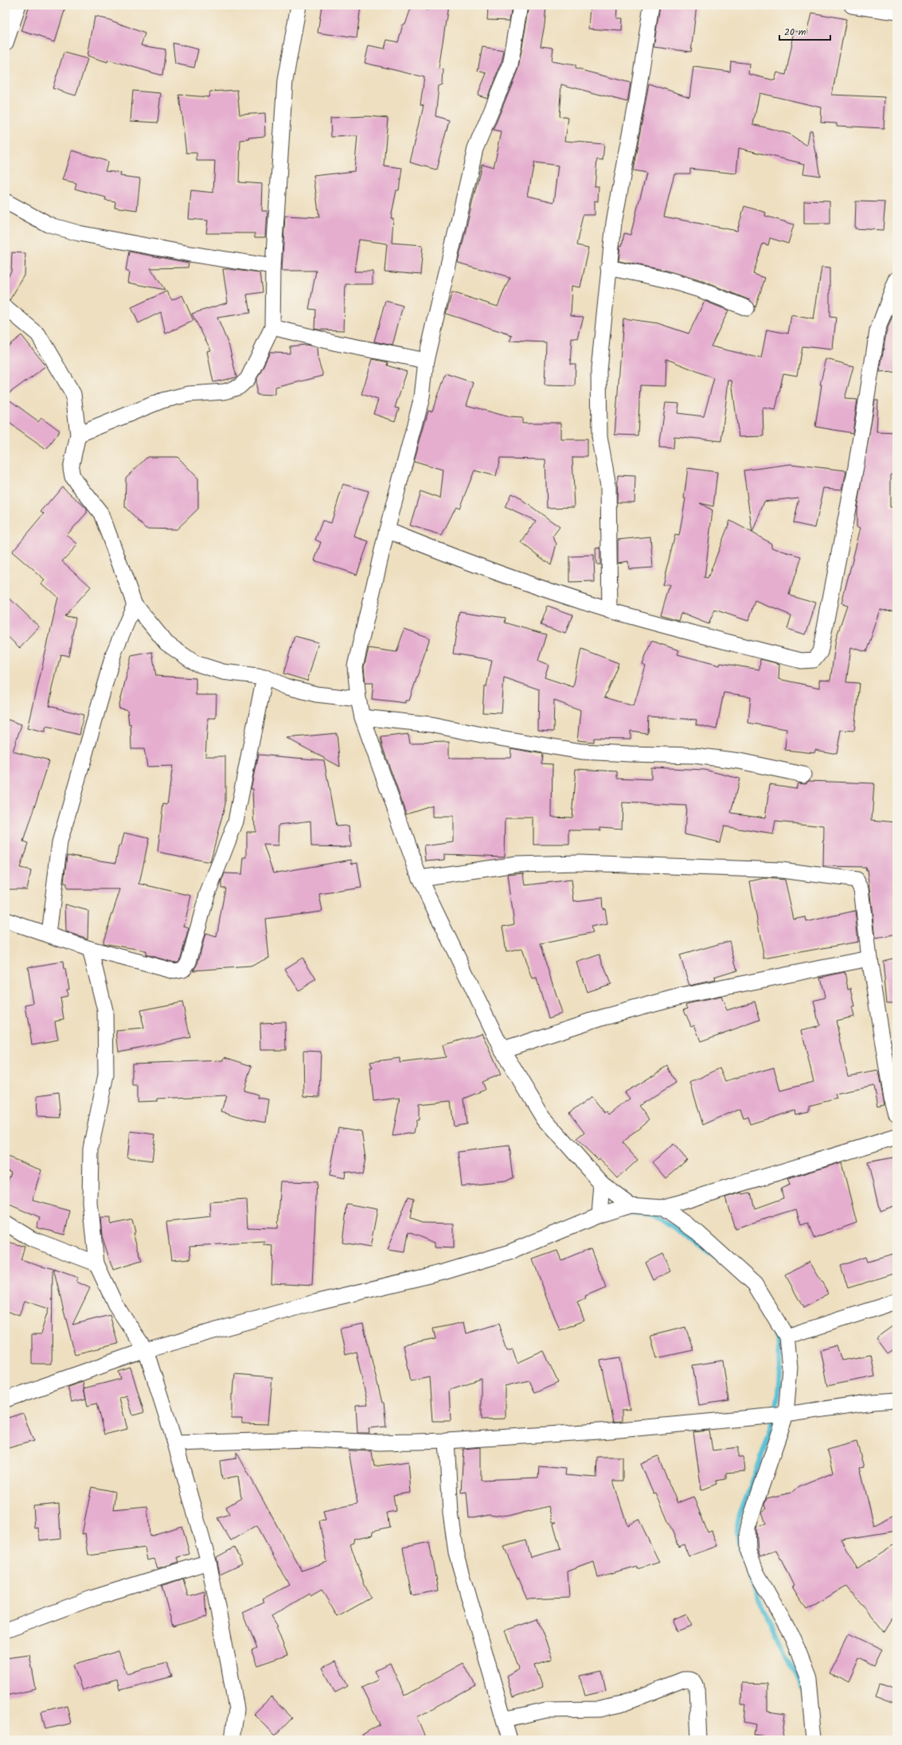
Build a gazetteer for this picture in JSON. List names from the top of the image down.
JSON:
{
  "scale_bar": "20 m"
}
